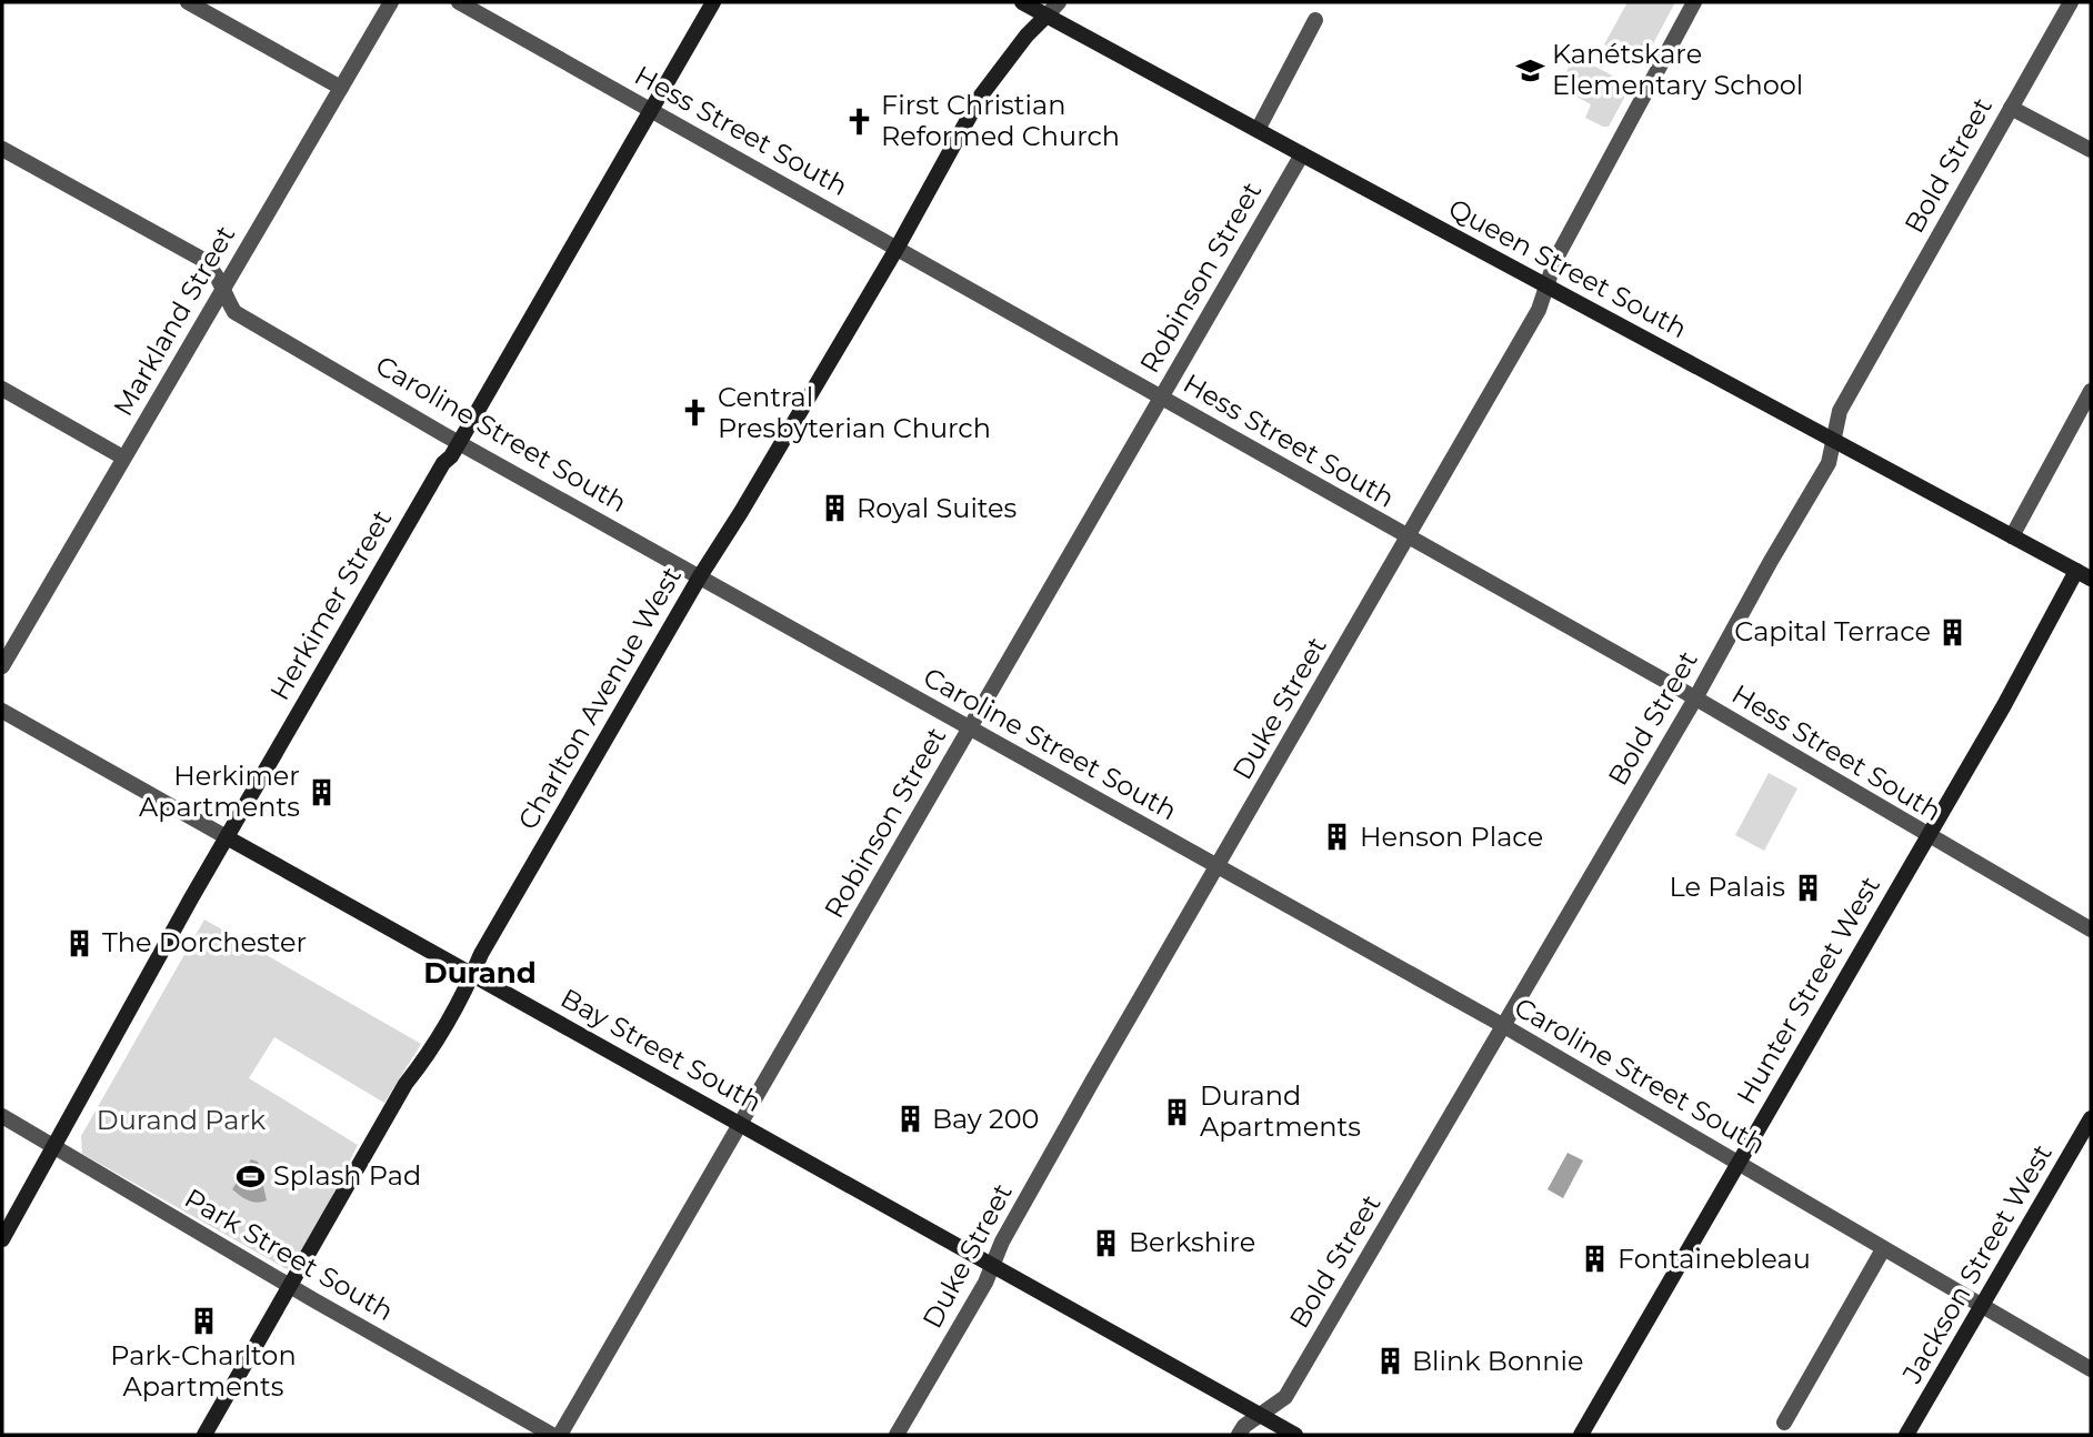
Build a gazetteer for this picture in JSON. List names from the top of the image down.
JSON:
{
  "streets": {
    "street": [
      "Hess Street South",
      "Bold Street",
      "Queen Street South",
      "Robinson Street",
      "Markland Street",
      "Caroline Street South",
      "Herkimer Street",
      "Charlton Avenue West",
      "Duke Street",
      "Hunter Street West",
      "Bay Street South",
      "Park Street South",
      "Jackson Street West"
    ]
  },
  "crossings": [
    ["Hess Street South", "Bold Street"],
    ["Hess Street South", "Robinson Street"],
    ["Hess Street South", "Herkimer Street"],
    ["Hess Street South", "Charlton Avenue West"],
    ["Hess Street South", "Duke Street"],
    ["Hess Street South", "Hunter Street West"],
    ["Bold Street", "Queen Street South"],
    ["Bold Street", "Caroline Street South"],
    ["Bold Street", "Bay Street South"],
    ["Queen Street South", "Robinson Street"],
    ["Queen Street South", "Charlton Avenue West"],
    ["Queen Street South", "Duke Street"],
    ["Queen Street South", "Hunter Street West"],
    ["Robinson Street", "Caroline Street South"],
    ["Robinson Street", "Bay Street South"],
    ["Markland Street", "Caroline Street South"],
    ["Caroline Street South", "Herkimer Street"],
    ["Caroline Street South", "Charlton Avenue West"],
    ["Caroline Street South", "Duke Street"],
    ["Caroline Street South", "Hunter Street West"],
    ["Caroline Street South", "Jackson Street West"],
    ["Herkimer Street", "Bay Street South"],
    ["Herkimer Street", "Park Street South"],
    ["Charlton Avenue West", "Bay Street South"],
    ["Charlton Avenue West", "Park Street South"],
    ["Duke Street", "Bay Street South"]
  ],
  "districts": ["Durand"],
  "parks": ["Durand Park"],
  "places": {
    "school or university": ["Kanétskare Elementary School"],
    "church": ["First Christian Reformed Church", "Central Presbyterian Church"],
    "building": [
      "Royal Suites",
      "Capital Terrace",
      "Herkimer Apartments",
      "Henson Place",
      "Le Palais",
      "The Dorchester",
      "Durand Apartments",
      "Bay 200",
      "Berkshire",
      "Fontainebleau",
      "Park-Charlton Apartments",
      "Blink Bonnie"
    ],
    "sports": ["Splash Pad"]
  }
}
